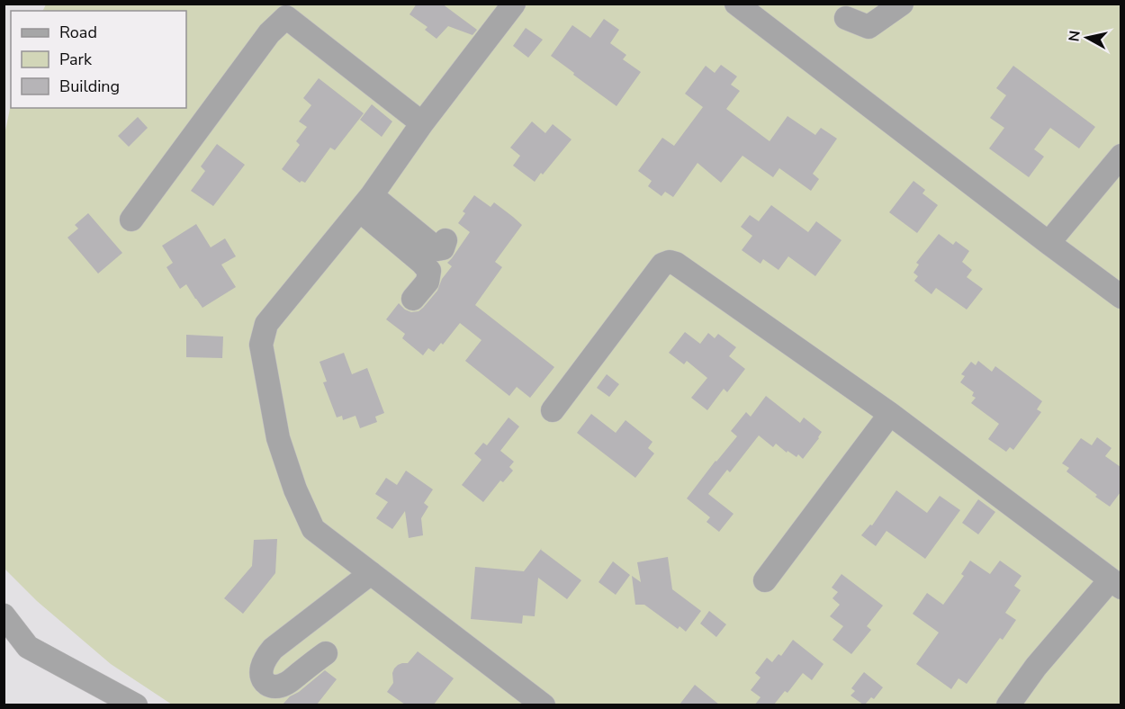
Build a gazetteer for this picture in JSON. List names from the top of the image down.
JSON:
{
  "legend": ["Road", "Park", "Building"],
  "north": "left"
}
